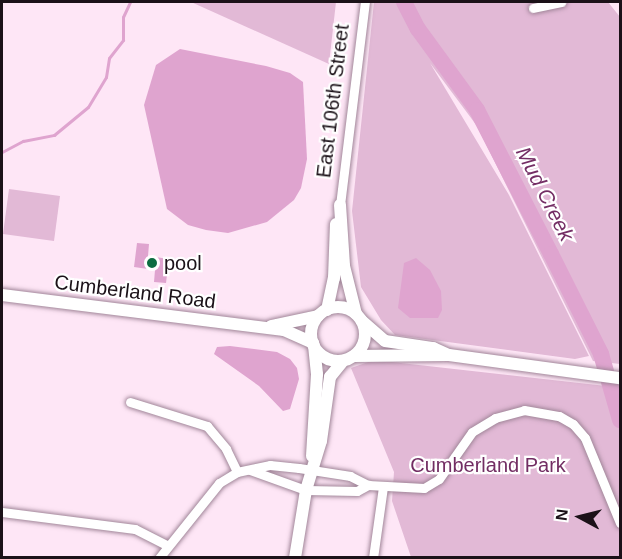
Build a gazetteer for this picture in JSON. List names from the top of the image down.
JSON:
{
  "streets": {
    "main road": ["East 106th Street", "Cumberland Road"]
  },
  "crossings": [
    ["East 106th Street", "Cumberland Road"]
  ],
  "water": ["Mud Creek"],
  "parks": ["Cumberland Park"],
  "places": ["pool"],
  "north": "left"
}
